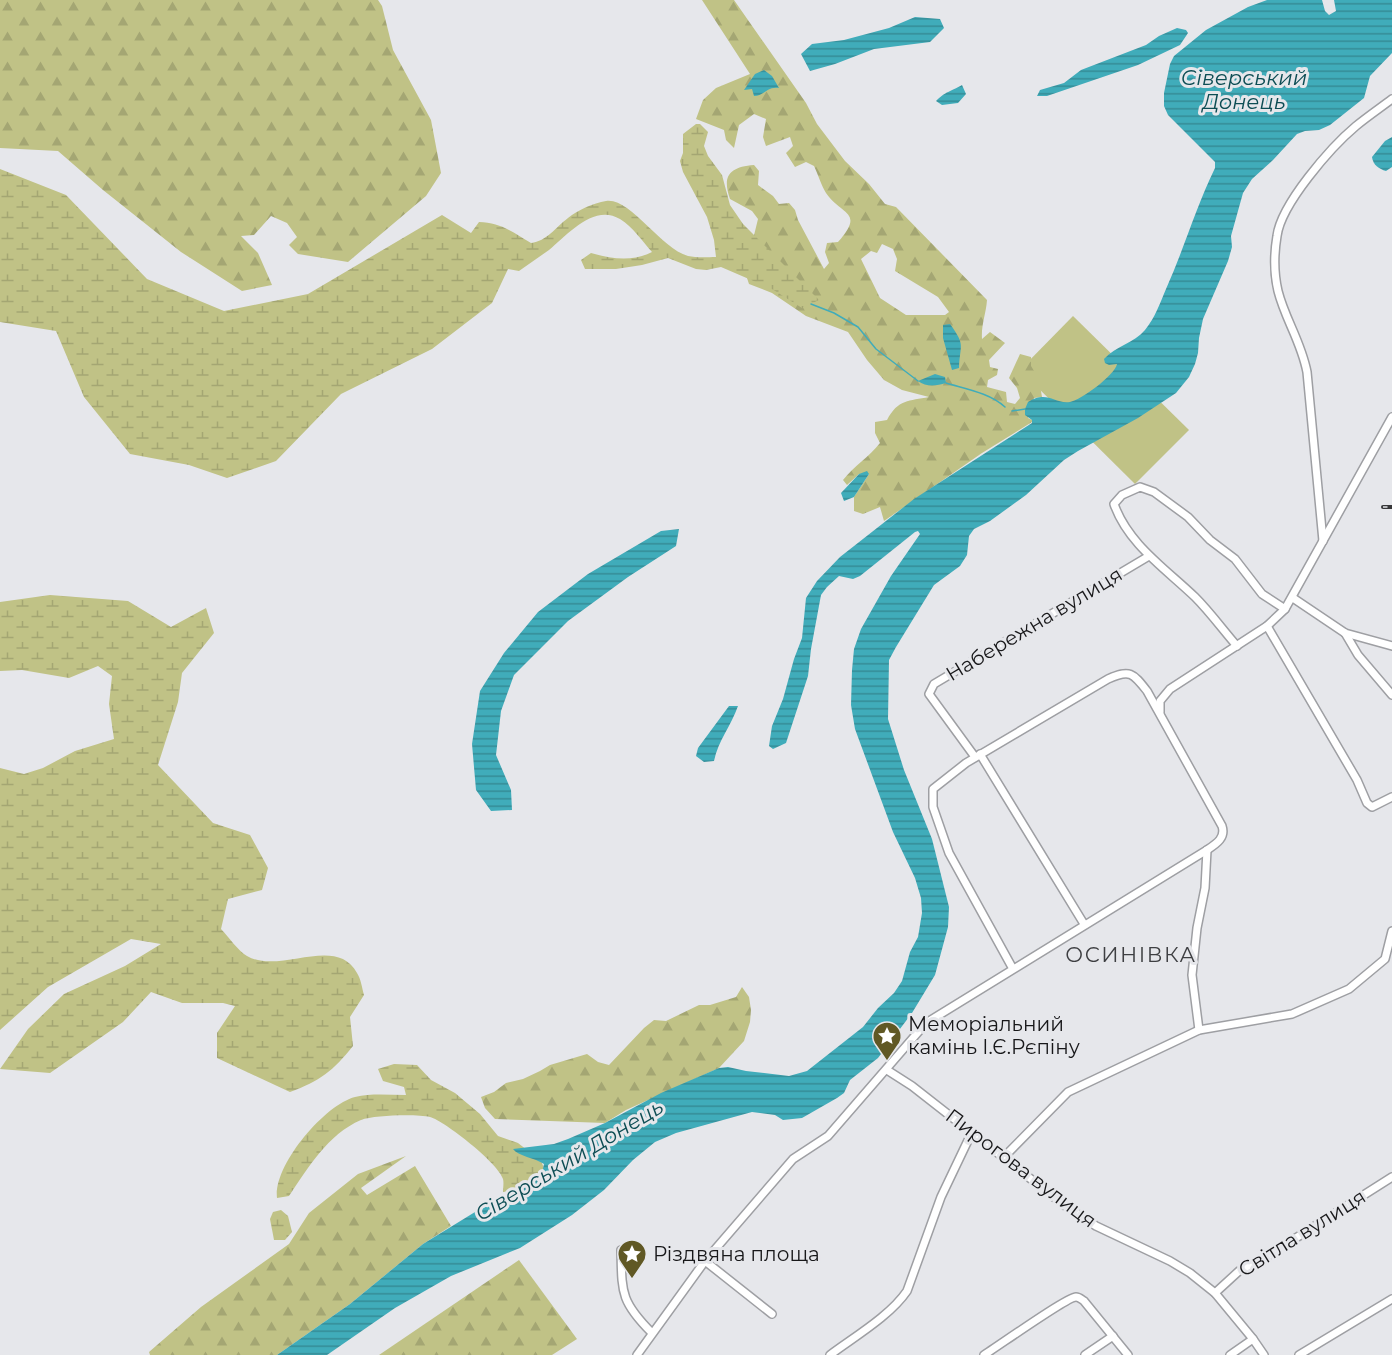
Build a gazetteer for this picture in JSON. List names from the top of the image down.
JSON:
{
  "streets": {
    "street": ["Набережна вулиця", "Пирогова вулиця", "Світла вулиця"]
  },
  "crossings": [
    ["Пирогова вулиця", "Світла вулиця"]
  ],
  "districts": ["ОСИНІВКА"],
  "water": ["Сіверський Донець"],
  "places": {
    "place": ["Меморіальний камінь І.Є.Рєпіну", "Різдвяна площа"]
  }
}
